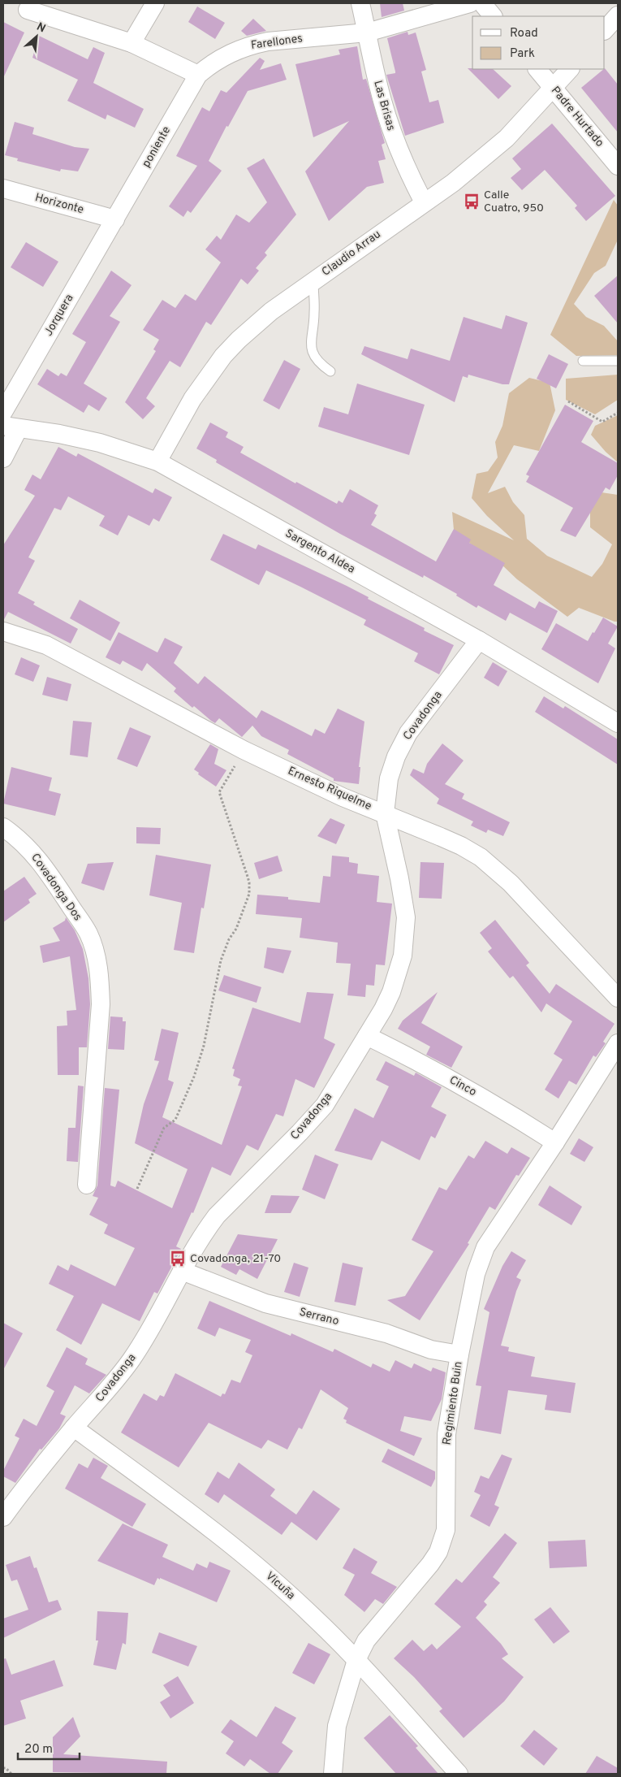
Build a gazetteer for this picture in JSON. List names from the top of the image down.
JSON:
{
  "streets": {
    "street": [
      "Farellones",
      "Las Brisas",
      "Padre Hurtado",
      "poniente",
      "Horizonte",
      "Claudio Arrau",
      "Jorquera",
      "Sargento Aldea",
      "Covadonga",
      "Ernesto Riquelme",
      "Covadonga Dos",
      "Cinco",
      "Serrano",
      "Regimiento Buin",
      "Vicuña"
    ]
  },
  "crossings": [
    ["Farellones", "Las Brisas"],
    ["Farellones", "poniente"],
    ["Las Brisas", "Claudio Arrau"],
    ["Padre Hurtado", "Claudio Arrau"],
    ["poniente", "Horizonte"],
    ["poniente", "Jorquera"],
    ["Horizonte", "Jorquera"],
    ["Claudio Arrau", "Sargento Aldea"],
    ["Sargento Aldea", "Covadonga"],
    ["Covadonga", "Ernesto Riquelme"],
    ["Covadonga", "Cinco"],
    ["Covadonga", "Serrano"],
    ["Covadonga", "Vicuña"],
    ["Cinco", "Regimiento Buin"],
    ["Serrano", "Regimiento Buin"],
    ["Regimiento Buin", "Vicuña"]
  ],
  "places": {
    "bus stop": ["Calle Cuatro, 950", "Covadonga, 21-70"]
  },
  "legend": ["Road", "Park"],
  "scale_bar": "20 m",
  "north": "top right"
}
